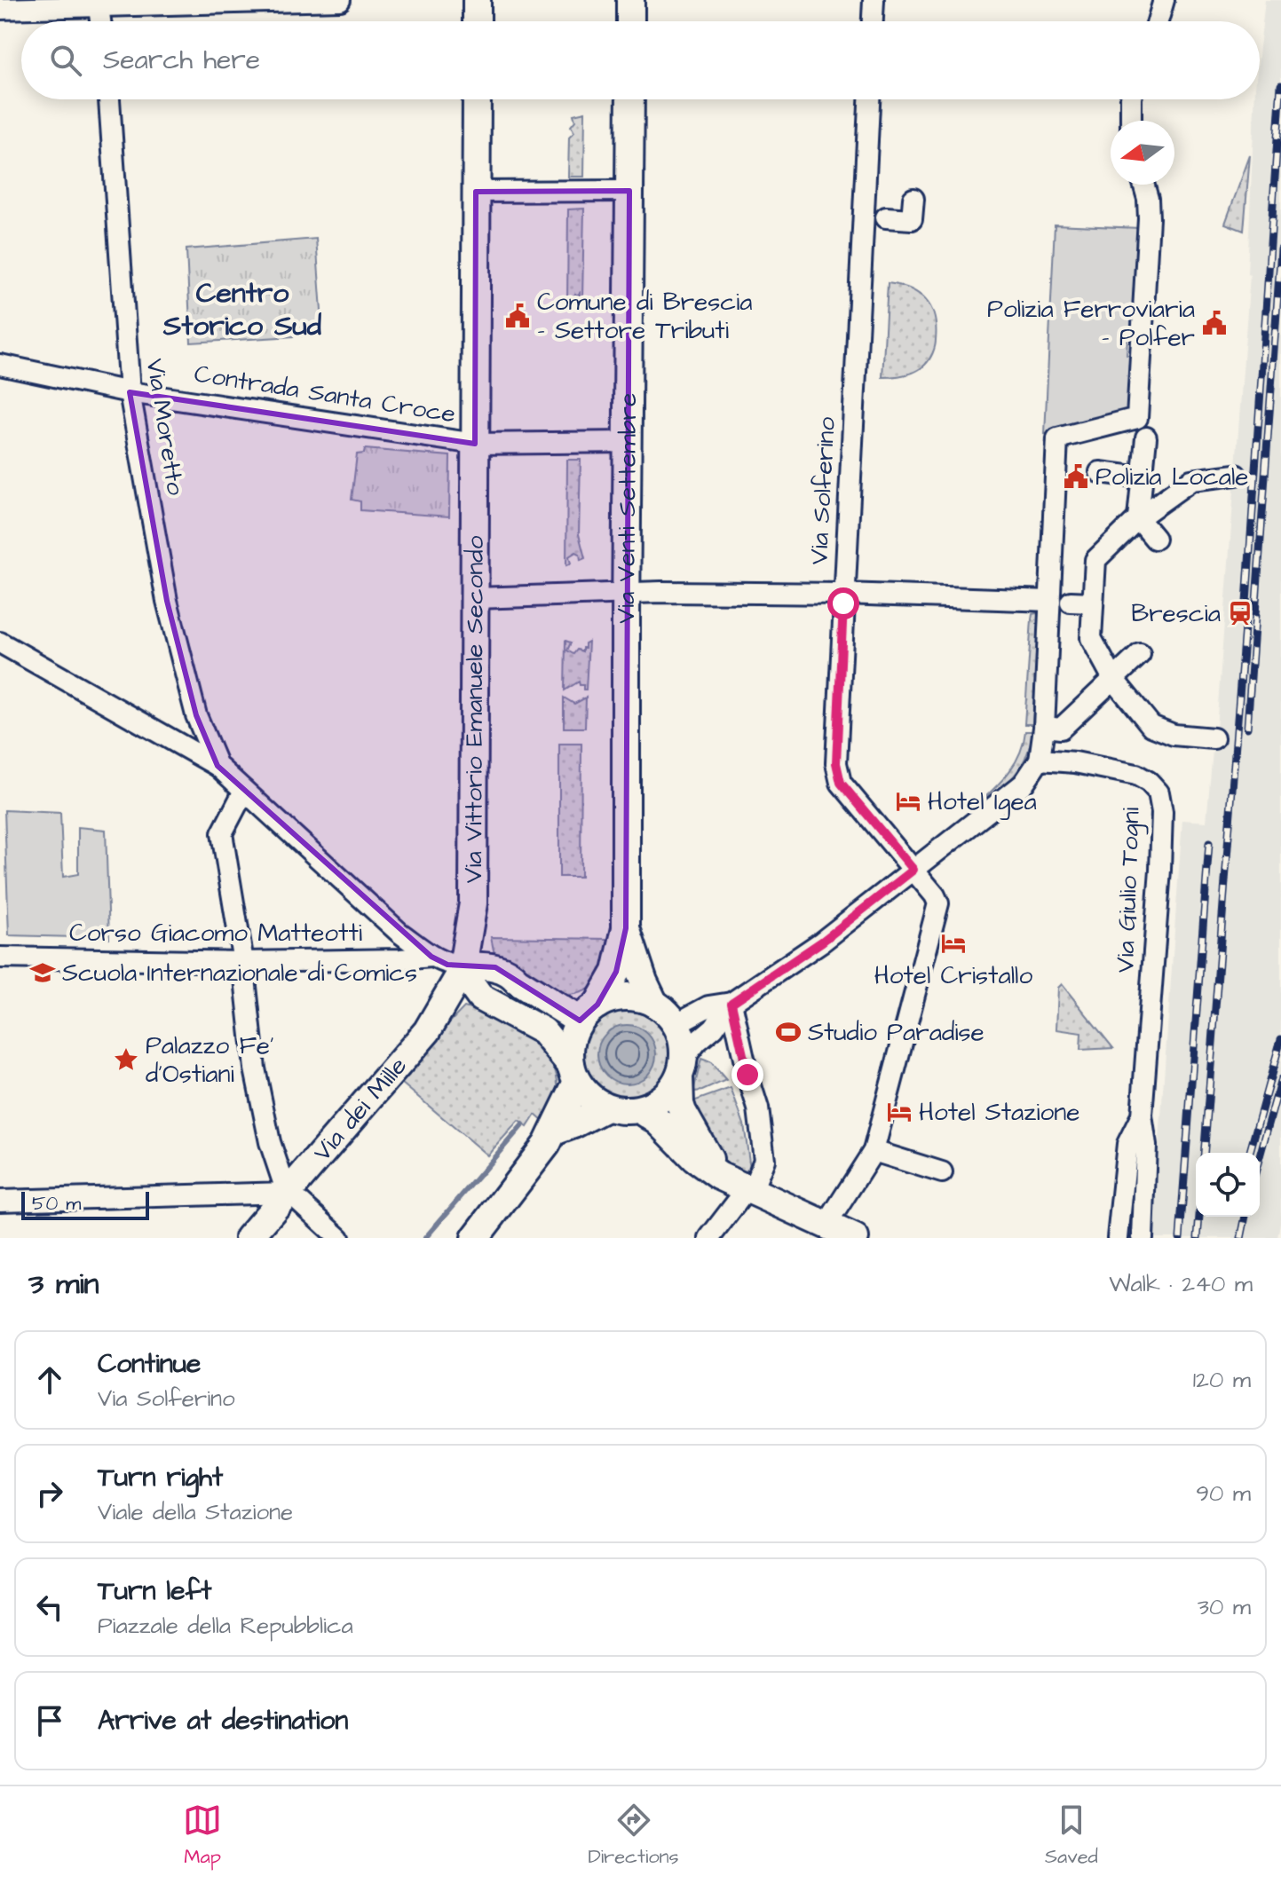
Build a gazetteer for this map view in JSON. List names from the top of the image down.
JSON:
{
  "streets": {
    "main road": ["Via Venti Settembre", "Via Vittorio Emanuele Secondo", "Via dei Mille"],
    "street": [
      "Contrada Santa Croce",
      "Via Moretto",
      "Via Solferino",
      "Via Giulio Togni",
      "Corso Giacomo Matteotti"
    ]
  },
  "crossings": [
    ["Contrada Santa Croce", "Via Moretto"],
    ["Contrada Santa Croce", "Via Vittorio Emanuele Secondo"],
    ["Via Vittorio Emanuele Secondo", "Corso Giacomo Matteotti"],
    ["Via Vittorio Emanuele Secondo", "Via dei Mille"],
    ["Corso Giacomo Matteotti", "Via dei Mille"]
  ],
  "districts": ["Centro Storico Sud"],
  "places": {
    "public building": ["Comune di Brescia - Settore Tributi", "Polizia Ferroviaria - Polfer", "Polizia Locale"],
    "station": ["Brescia"],
    "hotel": ["Hotel Igea", "Hotel Cristallo", "Hotel Stazione"],
    "school or university": ["Scuola Internazionale di Comics"],
    "sports": ["Studio Paradise"],
    "place": ["Palazzo Fe' d'Ostiani"]
  },
  "scale_bar": "50 m",
  "north": "left",
  "page": {
    "search": "Search here",
    "scale": "50 m",
    "heading": ["3 min", "Walk · 240 m"],
    "list": [
      ["Continue", "Via Solferino", "120 m"],
      ["Turn right", "Viale della Stazione", "90 m"],
      ["Turn left", "Piazzale della Repubblica", "30 m"],
      "Arrive at destination"
    ],
    "nav": ["Map", "Directions", "Saved"]
  }
}
